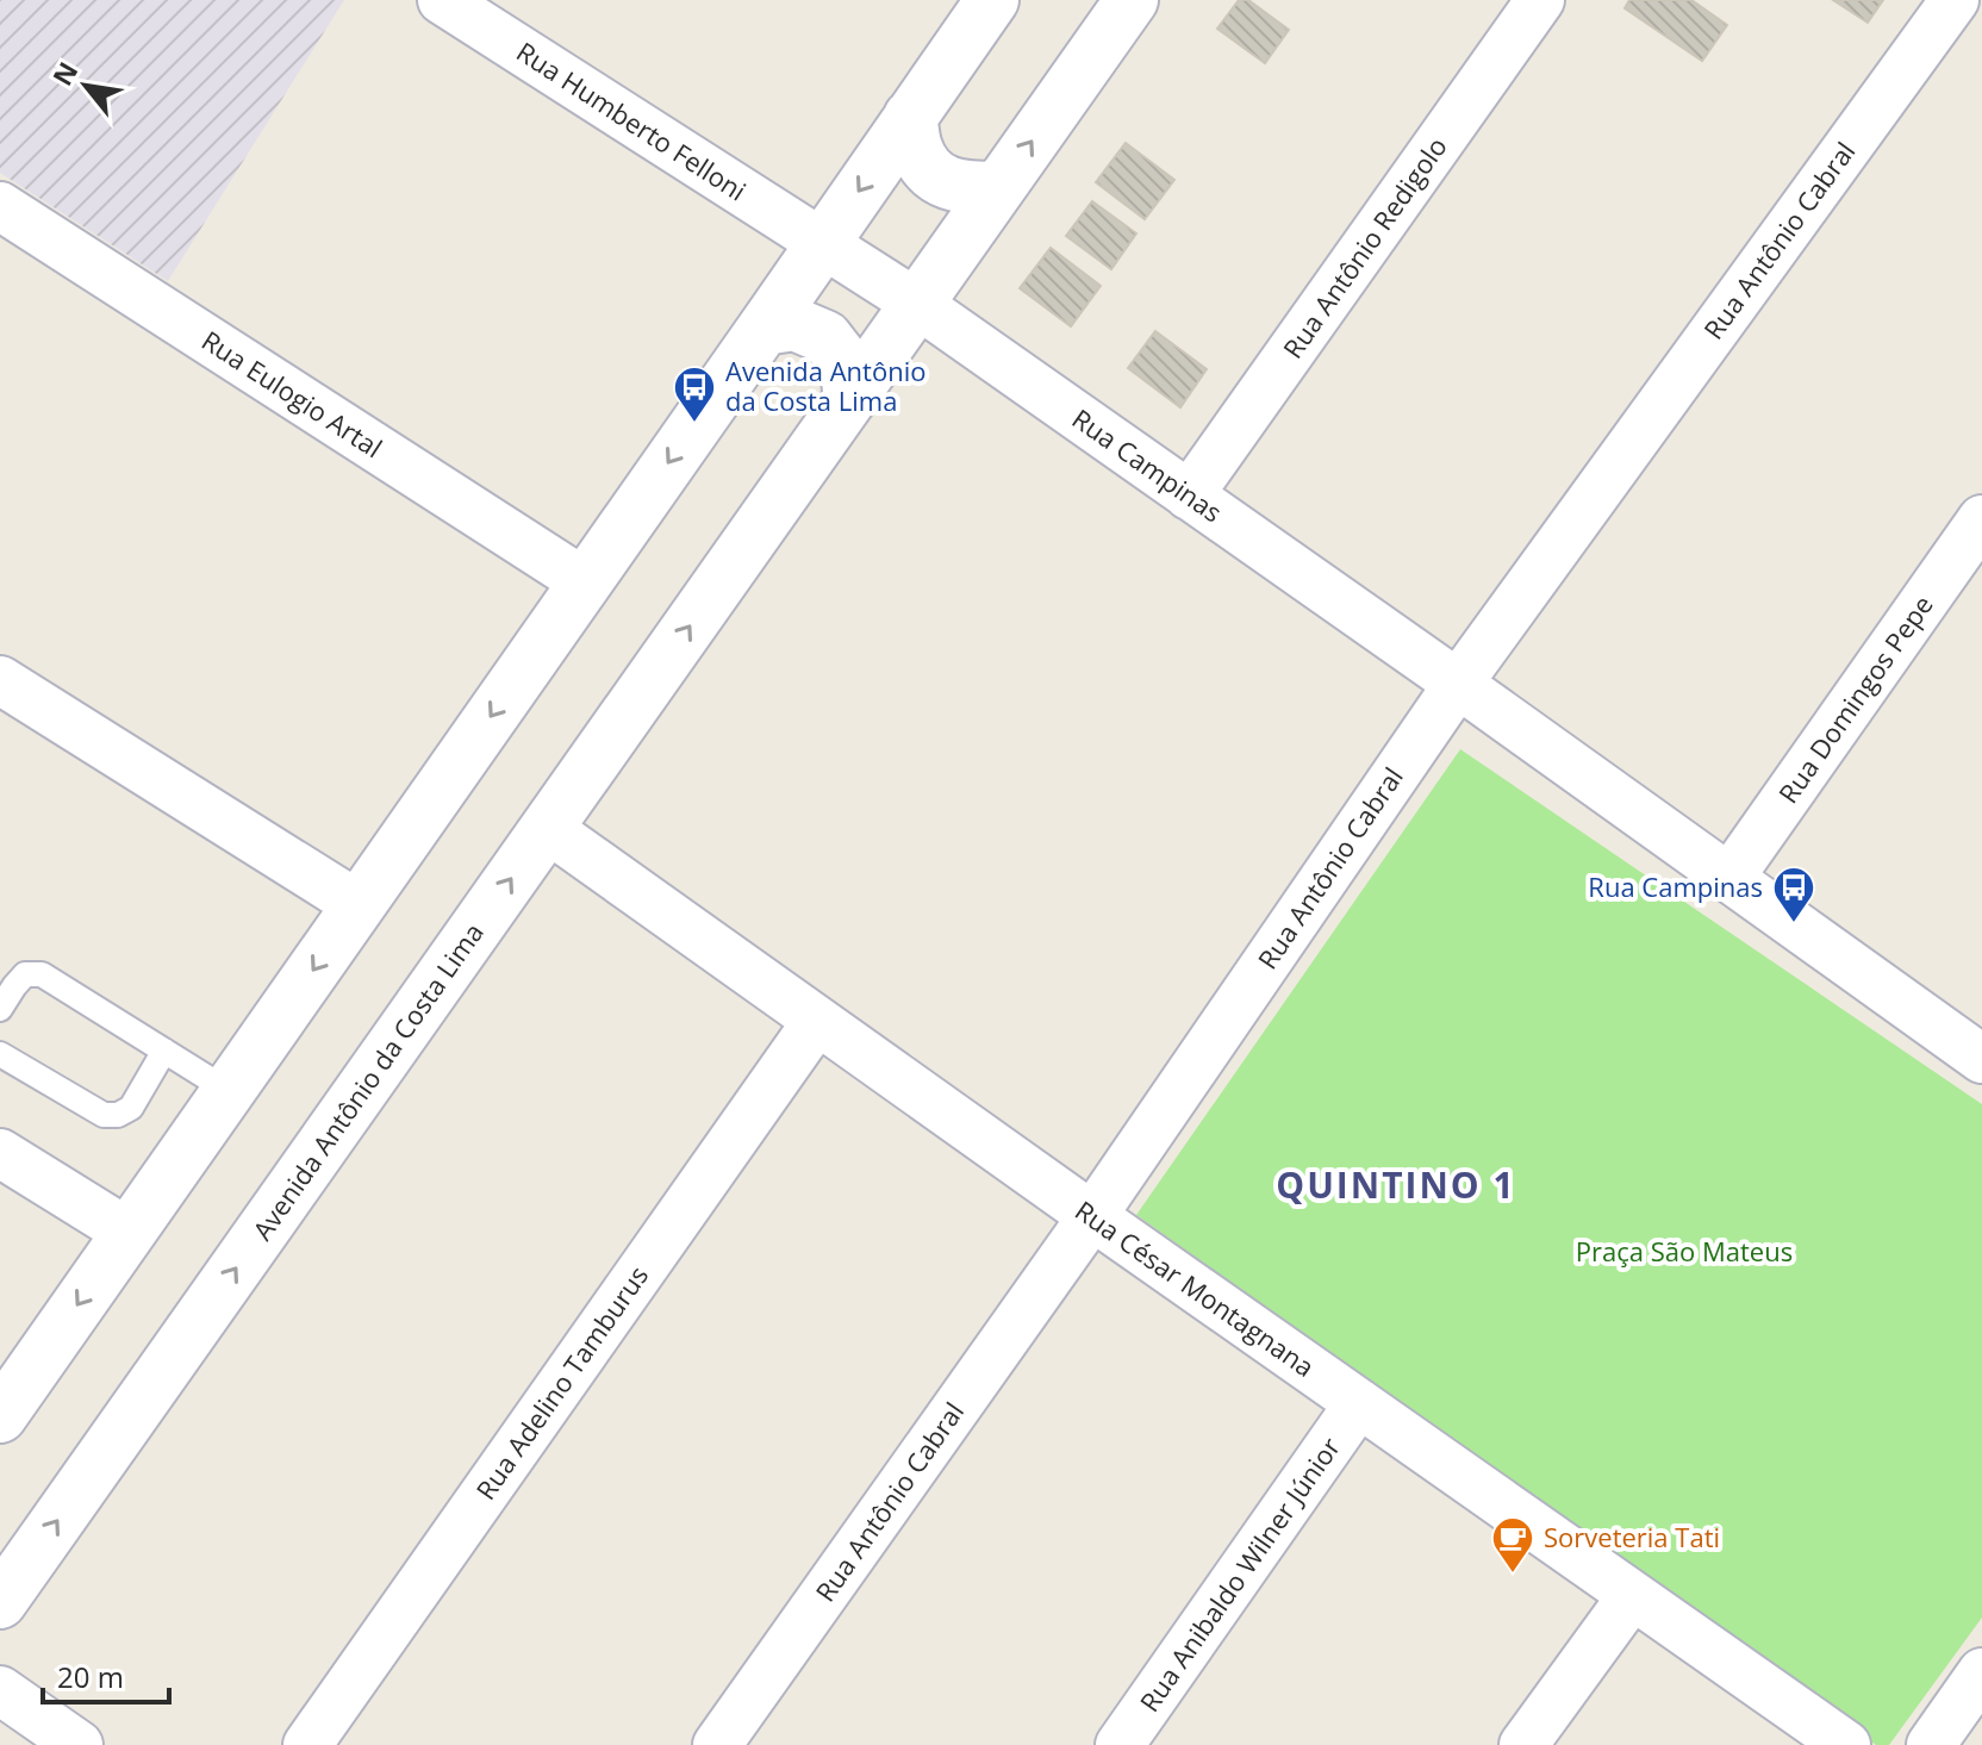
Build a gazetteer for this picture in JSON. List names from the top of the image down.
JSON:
{
  "streets": {
    "street": [
      "Rua Humberto Felloni",
      "Rua Antônio Cabral",
      "Rua Antônio Redigolo",
      "Rua Eulogio Artal",
      "Rua Campinas",
      "Rua Domingos Pepe",
      "Avenida Antônio da Costa Lima",
      "Rua César Montagnana",
      "Rua Adelino Tamburus",
      "Rua Anibaldo Wilner Júnior"
    ]
  },
  "crossings": [
    ["Rua Humberto Felloni", "Rua Campinas"],
    ["Rua Antônio Cabral", "Rua Campinas"],
    ["Rua Antônio Cabral", "Rua César Montagnana"],
    ["Rua Antônio Redigolo", "Rua Campinas"],
    ["Rua Campinas", "Rua Domingos Pepe"],
    ["Rua Campinas", "Avenida Antônio da Costa Lima"],
    ["Avenida Antônio da Costa Lima", "Rua César Montagnana"],
    ["Rua César Montagnana", "Rua Adelino Tamburus"],
    ["Rua César Montagnana", "Rua Anibaldo Wilner Júnior"]
  ],
  "districts": ["QUINTINO 1"],
  "parks": ["Praça São Mateus"],
  "places": {
    "bus stop": ["Avenida Antônio da Costa Lima", "Rua Campinas"],
    "cafe": ["Sorveteria Tati"]
  },
  "scale_bar": "20 m",
  "north": "top left"
}
